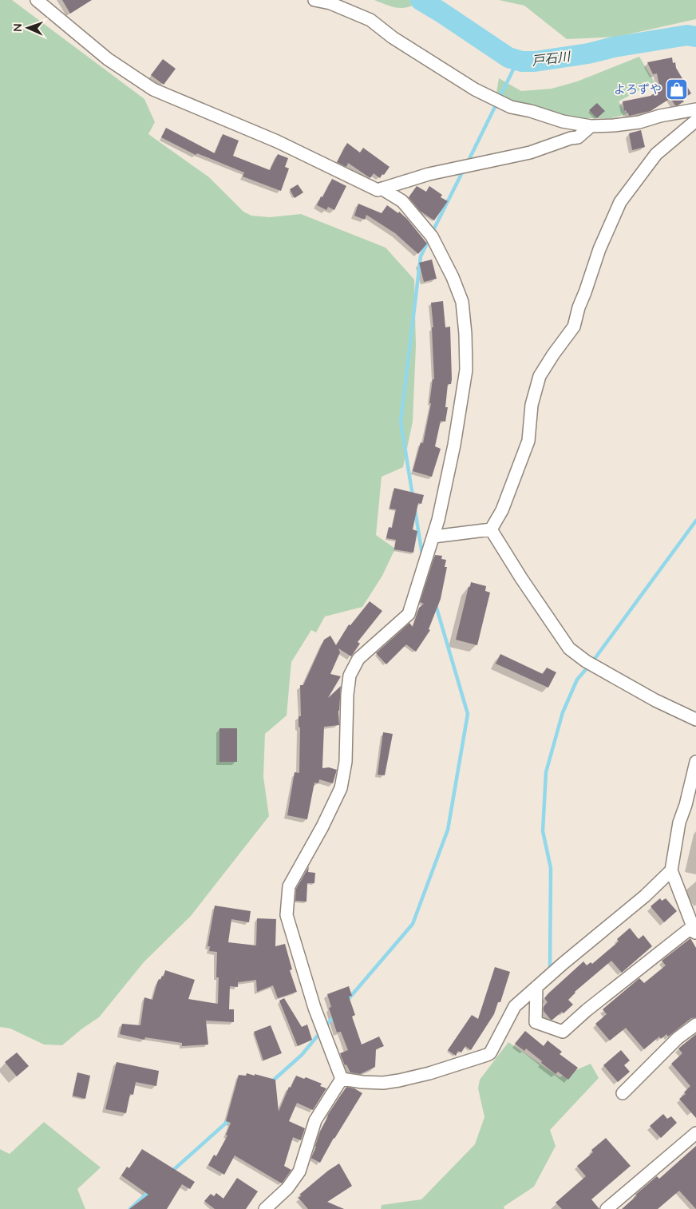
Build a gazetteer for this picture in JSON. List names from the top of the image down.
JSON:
{
  "water": ["戸石川"],
  "places": {
    "shop": ["よろずや"]
  },
  "north": "left"
}
